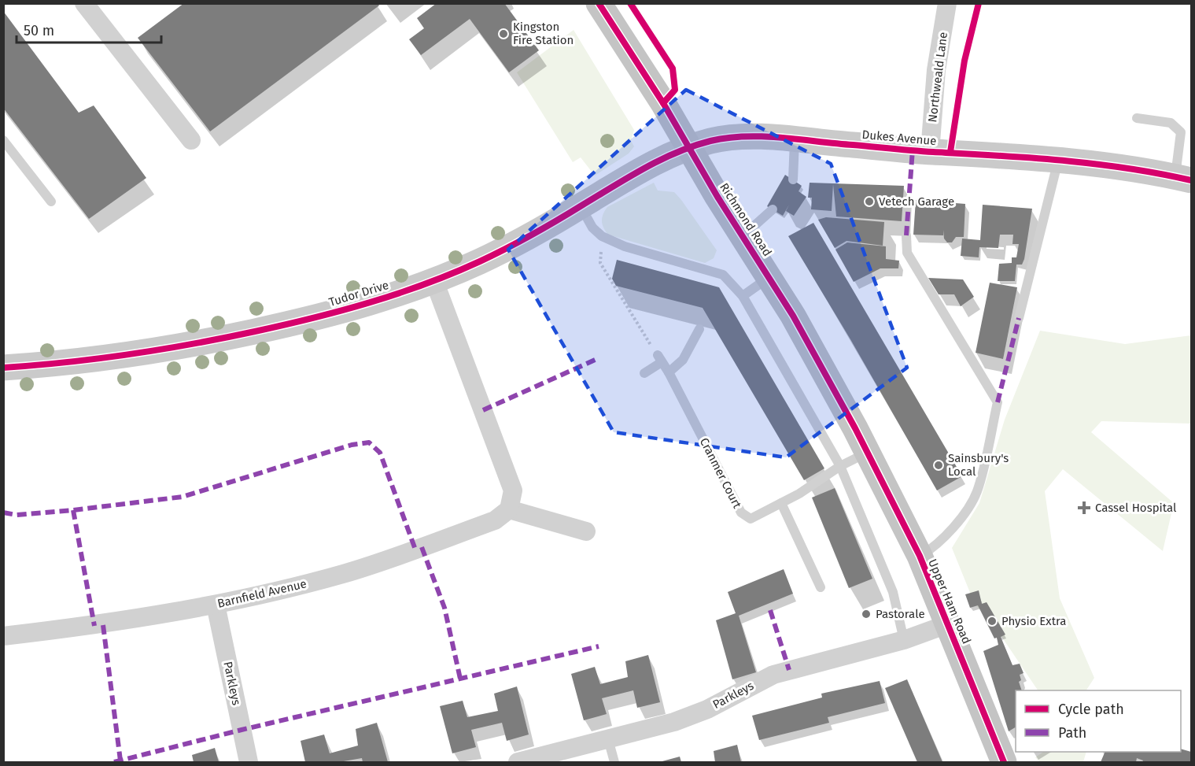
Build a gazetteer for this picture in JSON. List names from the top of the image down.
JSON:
{
  "streets": {
    "main road": ["Richmond Road", "Upper Ham Road"],
    "street": [
      "Northweald Lane",
      "Dukes Avenue",
      "Tudor Drive",
      "Barnfield Avenue",
      "Parkleys"
    ],
    "lane": ["Cranmer Court"]
  },
  "crossings": [
    ["Northweald Lane", "Dukes Avenue"],
    ["Dukes Avenue", "Richmond Road"],
    ["Dukes Avenue", "Tudor Drive"],
    ["Richmond Road", "Tudor Drive"],
    ["Richmond Road", "Cranmer Court"],
    ["Richmond Road", "Upper Ham Road"],
    ["Cranmer Court", "Upper Ham Road"],
    ["Barnfield Avenue", "Parkleys"],
    ["Upper Ham Road", "Parkleys"]
  ],
  "places": {
    "other": [
      "Kingston Fire Station",
      "Vetech Garage",
      "Sainsbury's Local",
      "Pastorale",
      "Physio Extra"
    ],
    "health": ["Cassel Hospital"]
  },
  "legend": ["Cycle path", "Path"],
  "scale_bar": "50 m"
}
